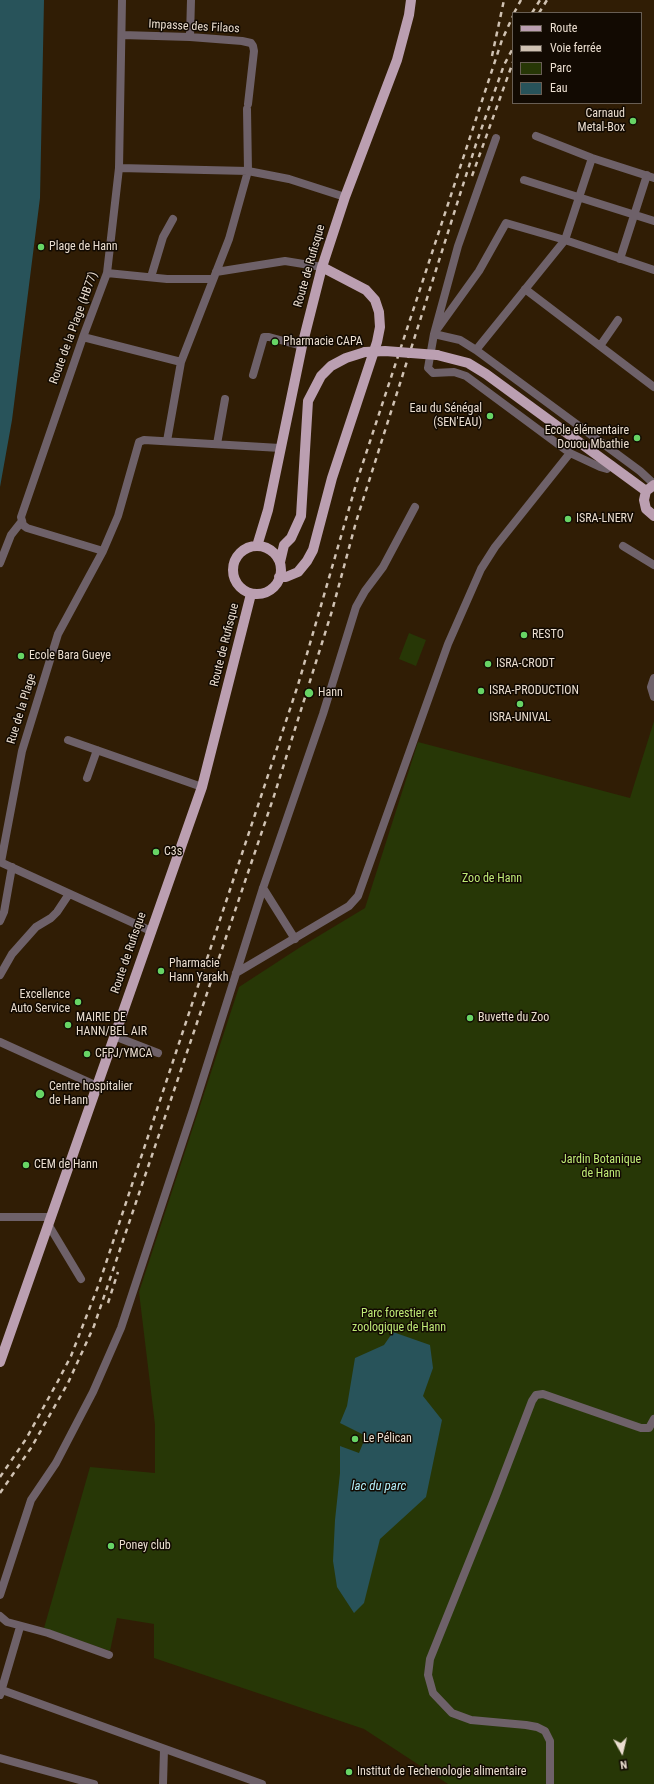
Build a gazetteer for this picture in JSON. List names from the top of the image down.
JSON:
{
  "streets": {
    "main road": ["Route de Rufisque"],
    "street": ["Impasse des Filaos", "Route de la Plage (HB77)", "Rue de la Plage"]
  },
  "crossings": [
    ["Impasse des Filaos", "Route de la Plage (HB77)"]
  ],
  "water": ["lac du parc"],
  "parks": ["Zoo de Hann", "Jardin Botanique de Hann", "Parc forestier et zoologique de Hann"],
  "places": [
    "Carnaud Metal-Box",
    "Plage de Hann",
    "Pharmacie CAPA",
    "Eau du Sénégal (SEN'EAU)",
    "Ecole élémentaire Douou Mbathie",
    "ISRA-LNERV",
    "RESTO",
    "Ecole Bara Gueye",
    "ISRA-CRODT",
    "ISRA-PRODUCTION",
    "Hann",
    "ISRA-UNIVAL",
    "C3s",
    "Pharmacie Hann Yarakh",
    "Excellence Auto Service",
    "Buvette du Zoo",
    "MAIRIE DE HANN/BEL AIR",
    "CFPJ/YMCA",
    "Centre hospitalier de Hann",
    "CEM de Hann",
    "Le Pélican",
    "Poney club",
    "Institut de Techenologie alimentaire"
  ],
  "legend": [
    "Route",
    "Voie ferrée",
    "Parc",
    "Eau"
  ],
  "north": "bottom"
}
